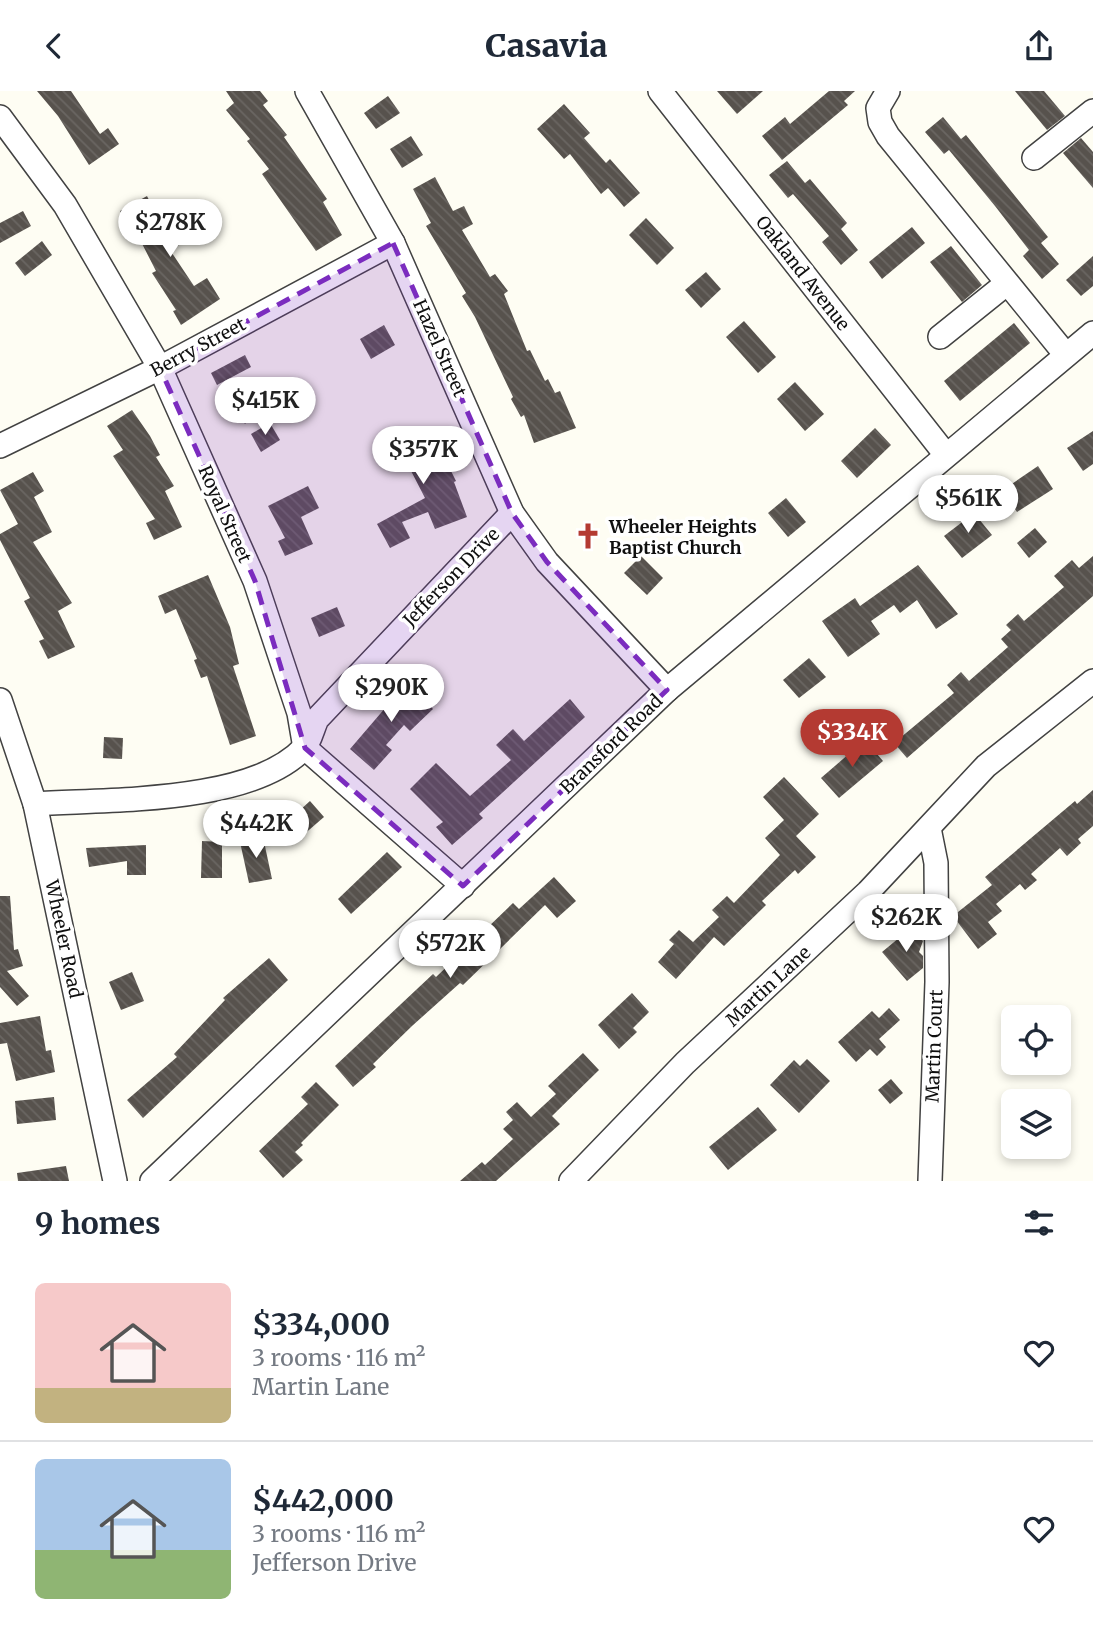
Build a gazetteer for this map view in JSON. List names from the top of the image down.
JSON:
{
  "streets": {
    "street": [
      "Oakland Avenue",
      "Berry Street",
      "Hazel Street",
      "Royal Street",
      "Jefferson Drive",
      "Bransford Road",
      "Wheeler Road",
      "Martin Lane",
      "Martin Court"
    ]
  },
  "crossings": [
    ["Oakland Avenue", "Bransford Road"],
    ["Berry Street", "Hazel Street"],
    ["Berry Street", "Royal Street"],
    ["Hazel Street", "Jefferson Drive"],
    ["Hazel Street", "Bransford Road"],
    ["Royal Street", "Jefferson Drive"],
    ["Martin Lane", "Martin Court"]
  ],
  "places": {
    "church": ["Wheeler Heights Baptist Church"]
  },
  "page": {
    "header": "Casavia",
    "price": [
      "$278K",
      "$415K",
      "$357K",
      "$561K",
      "$290K",
      "$334K",
      "$442K",
      "$262K",
      "$572K"
    ],
    "heading": "9 homes",
    "list": [
      {
        "name": "$334,000",
        "note": "3 rooms · 116 m² · Martin Lane"
      },
      {
        "name": "$442,000",
        "note": "3 rooms · 116 m² · Jefferson Drive"
      }
    ]
  }
}
